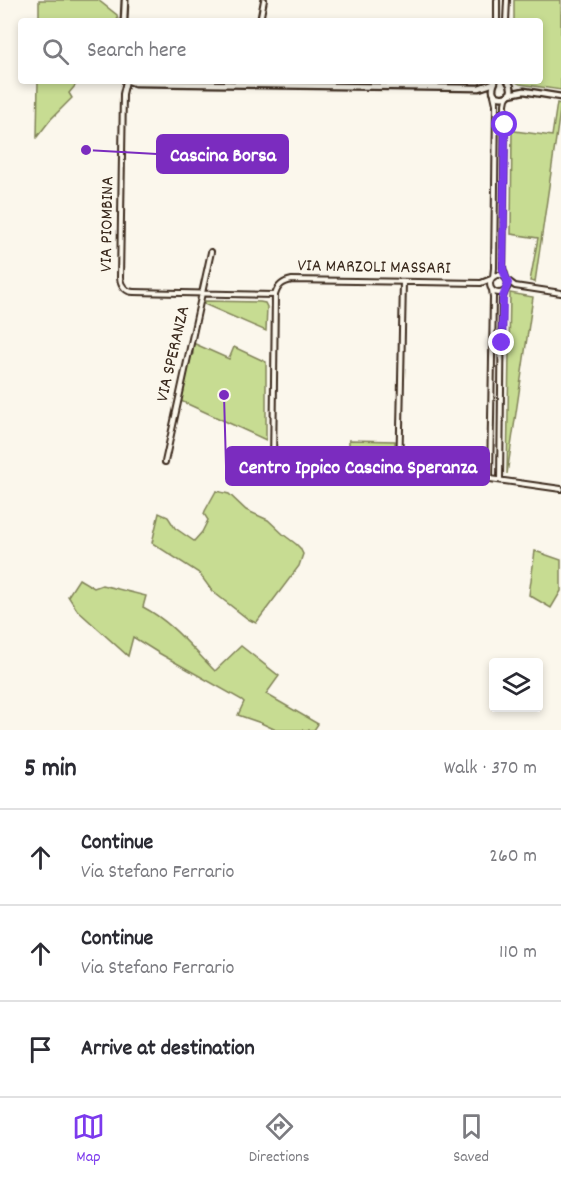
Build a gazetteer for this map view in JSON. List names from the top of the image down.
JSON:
{
  "streets": {
    "street": ["VIA PIOMBINA", "VIA MARZOLI MASSARI", "VIA SPERANZA"]
  },
  "crossings": [
    ["VIA PIOMBINA", "VIA MARZOLI MASSARI"],
    ["VIA PIOMBINA", "VIA SPERANZA"]
  ],
  "places": ["Cascina Borsa", "Centro Ippico Cascina Speranza"],
  "page": {
    "search": "Search here",
    "heading": ["5 min", "Walk · 370 m"],
    "list": [
      ["Continue", "Via Stefano Ferrario", "260 m"],
      ["Continue", "Via Stefano Ferrario", "110 m"],
      "Arrive at destination"
    ],
    "nav": ["Map", "Directions", "Saved"]
  }
}
